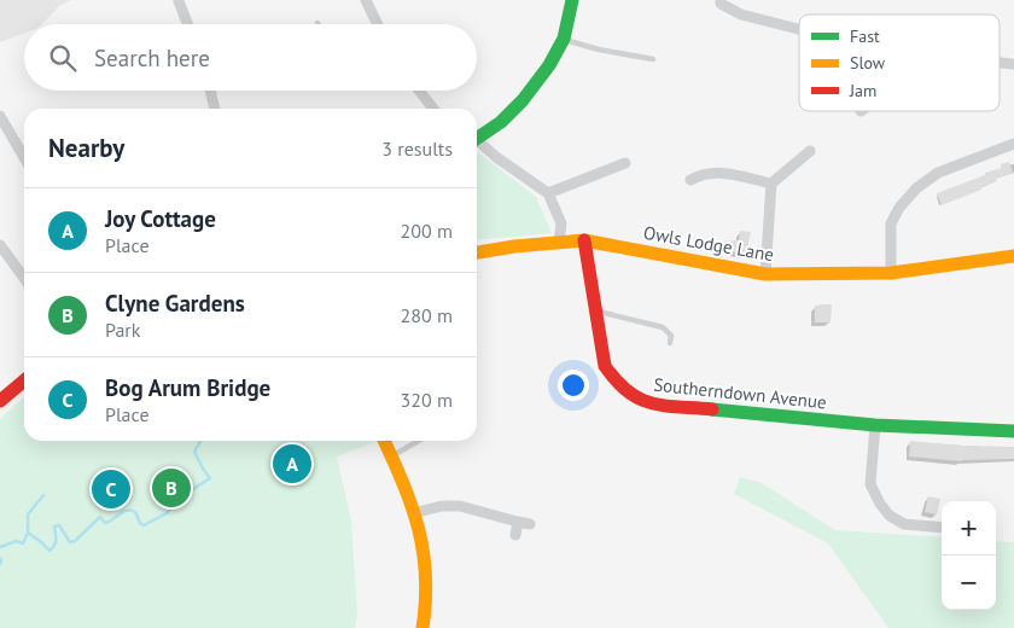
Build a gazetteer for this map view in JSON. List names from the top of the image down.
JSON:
{
  "streets": {
    "street": ["Owls Lodge Lane", "Southerndown Avenue"]
  },
  "crossings": [
    ["Owls Lodge Lane", "Southerndown Avenue"]
  ],
  "legend": ["Fast", "Slow", "Jam"],
  "page": {
    "search": "Search here",
    "heading": ["Nearby", "3 results"],
    "list": [
      {
        "mark": "A",
        "name": "Joy Cottage",
        "note": "Place",
        "value": "200 m"
      },
      {
        "mark": "B",
        "name": "Clyne Gardens",
        "note": "Park",
        "value": "280 m"
      },
      {
        "mark": "C",
        "name": "Bog Arum Bridge",
        "note": "Place",
        "value": "320 m"
      }
    ],
    "pins": ["A", "B", "C"],
    "map_buttons": ["+", "−"]
  }
}
